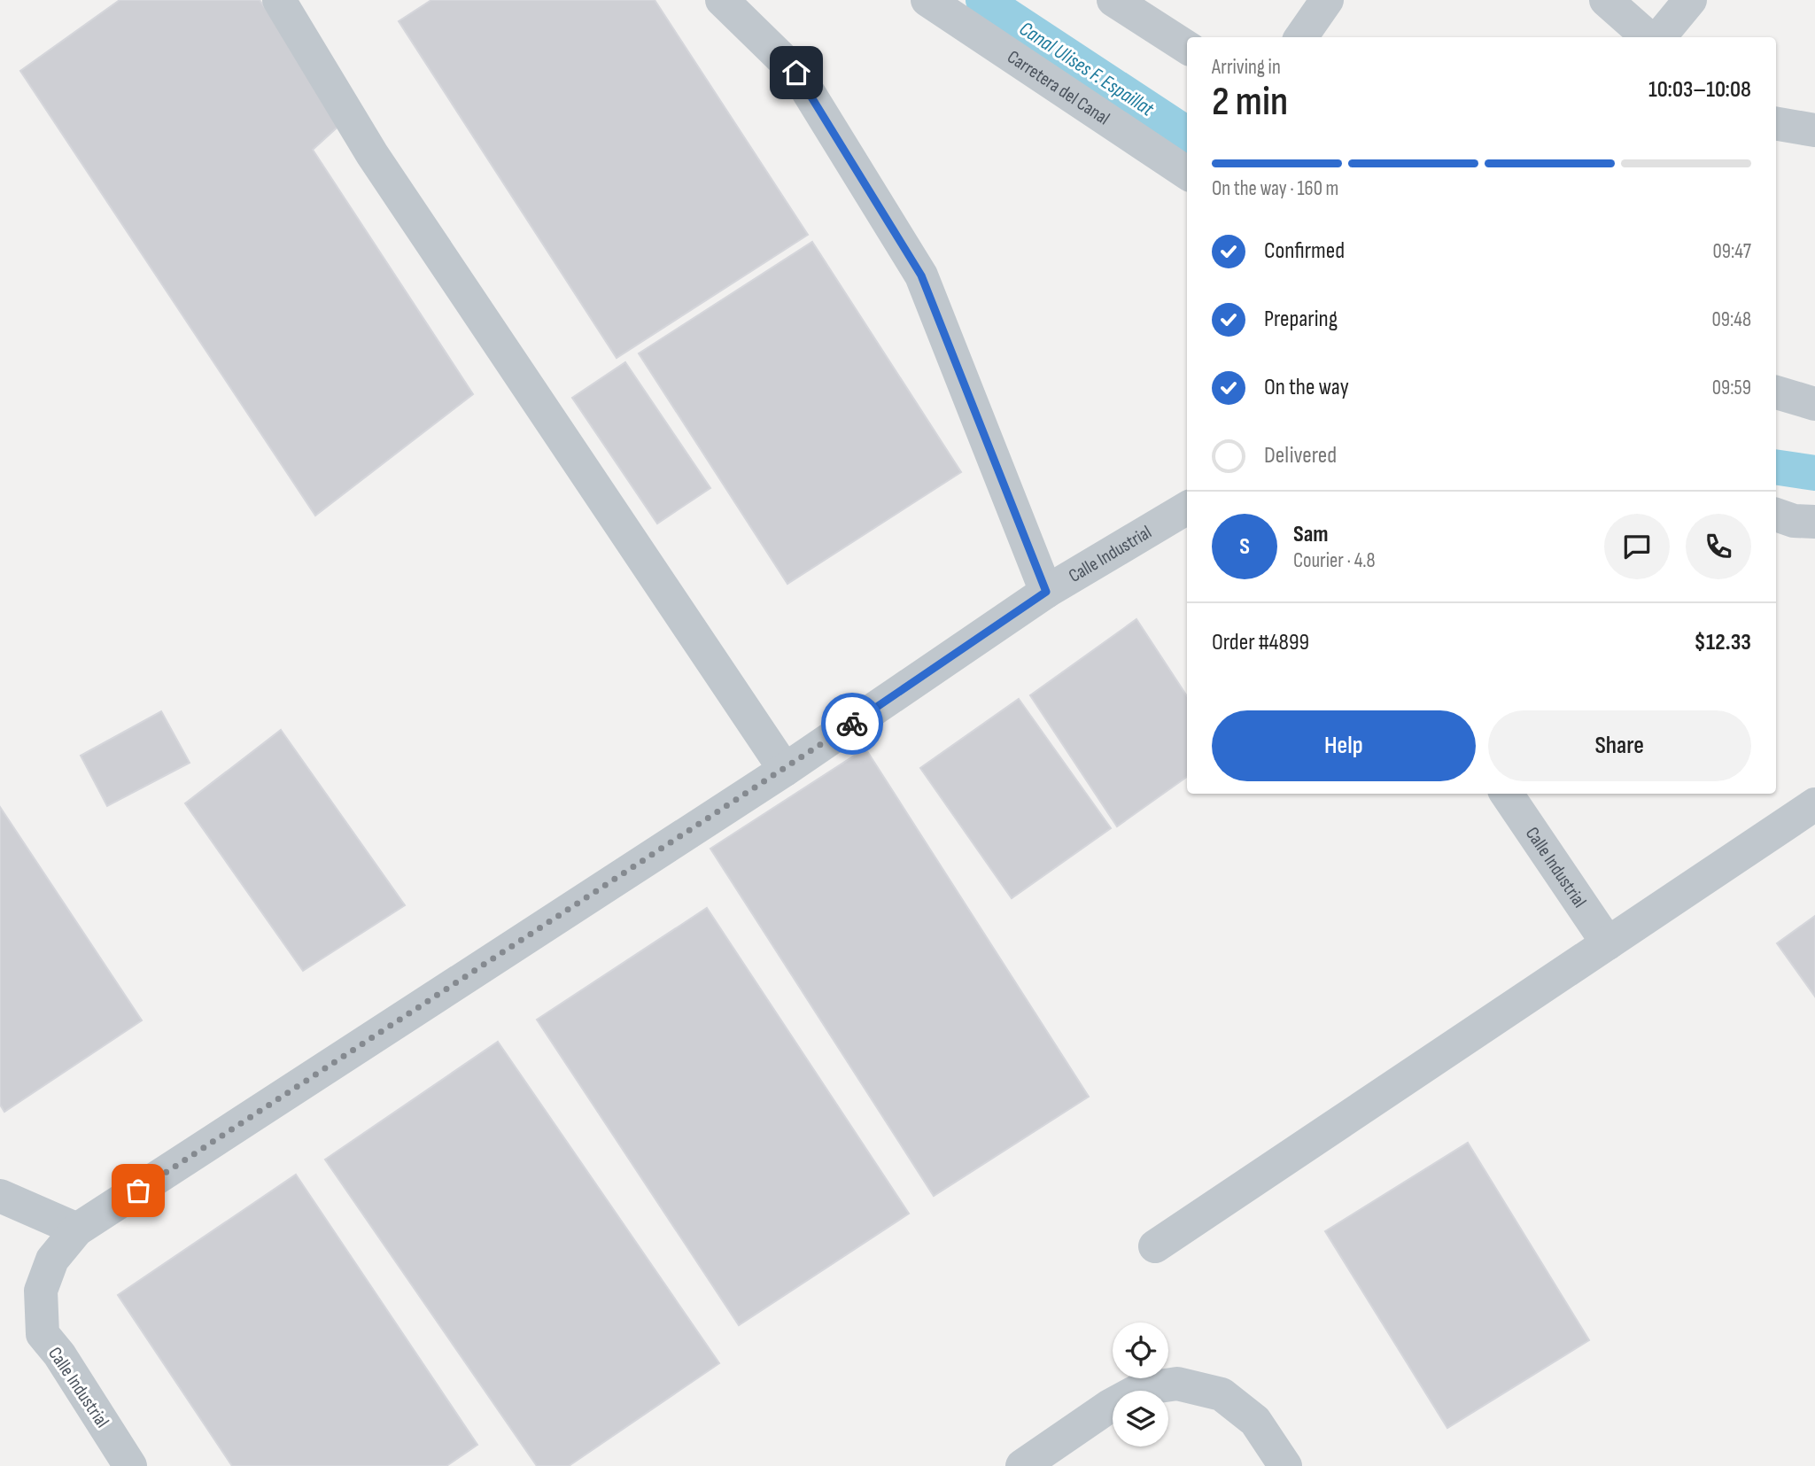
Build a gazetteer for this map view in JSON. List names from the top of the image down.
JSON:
{
  "streets": {
    "street": ["Carretera del Canal", "Calle Industrial"]
  },
  "water": ["Canal Ulises F. Espaillat"],
  "page": {
    "heading": ["2 min", "Arriving in", "10:03–10:08"],
    "panel": [
      "Sam",
      "Courier · 4.8",
      "Order #4899",
      "$12.33"
    ],
    "bar": "On the way · 160 m",
    "list": [
      ["Confirmed", "09:47"],
      ["Preparing", "09:48"],
      ["On the way", "09:59"],
      "Delivered"
    ],
    "round": "S",
    "buttons": ["Help", "Share"]
  }
}
